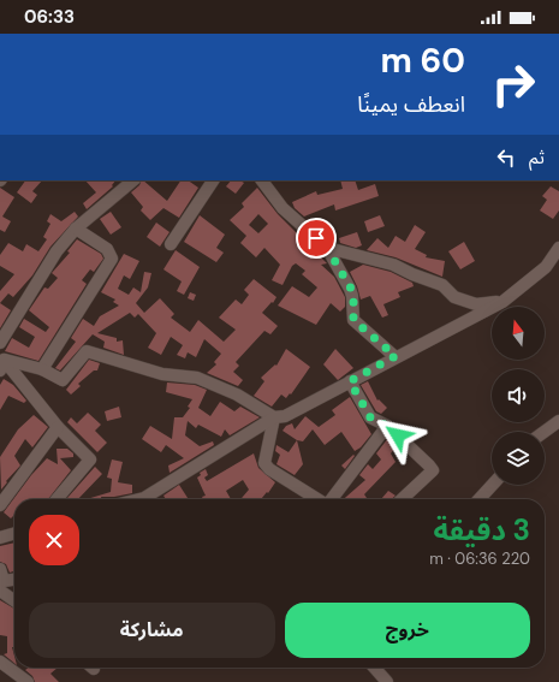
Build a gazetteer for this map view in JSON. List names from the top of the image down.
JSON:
{
  "north": "top",
  "page": {
    "status": "06:33",
    "turn": ["60 m", "انعطف يمينًا"],
    "then": "ثم",
    "heading": ["3 دقيقة", "220 m · 06:36"],
    "buttons": ["خروج", "مشاركة"]
  }
}
